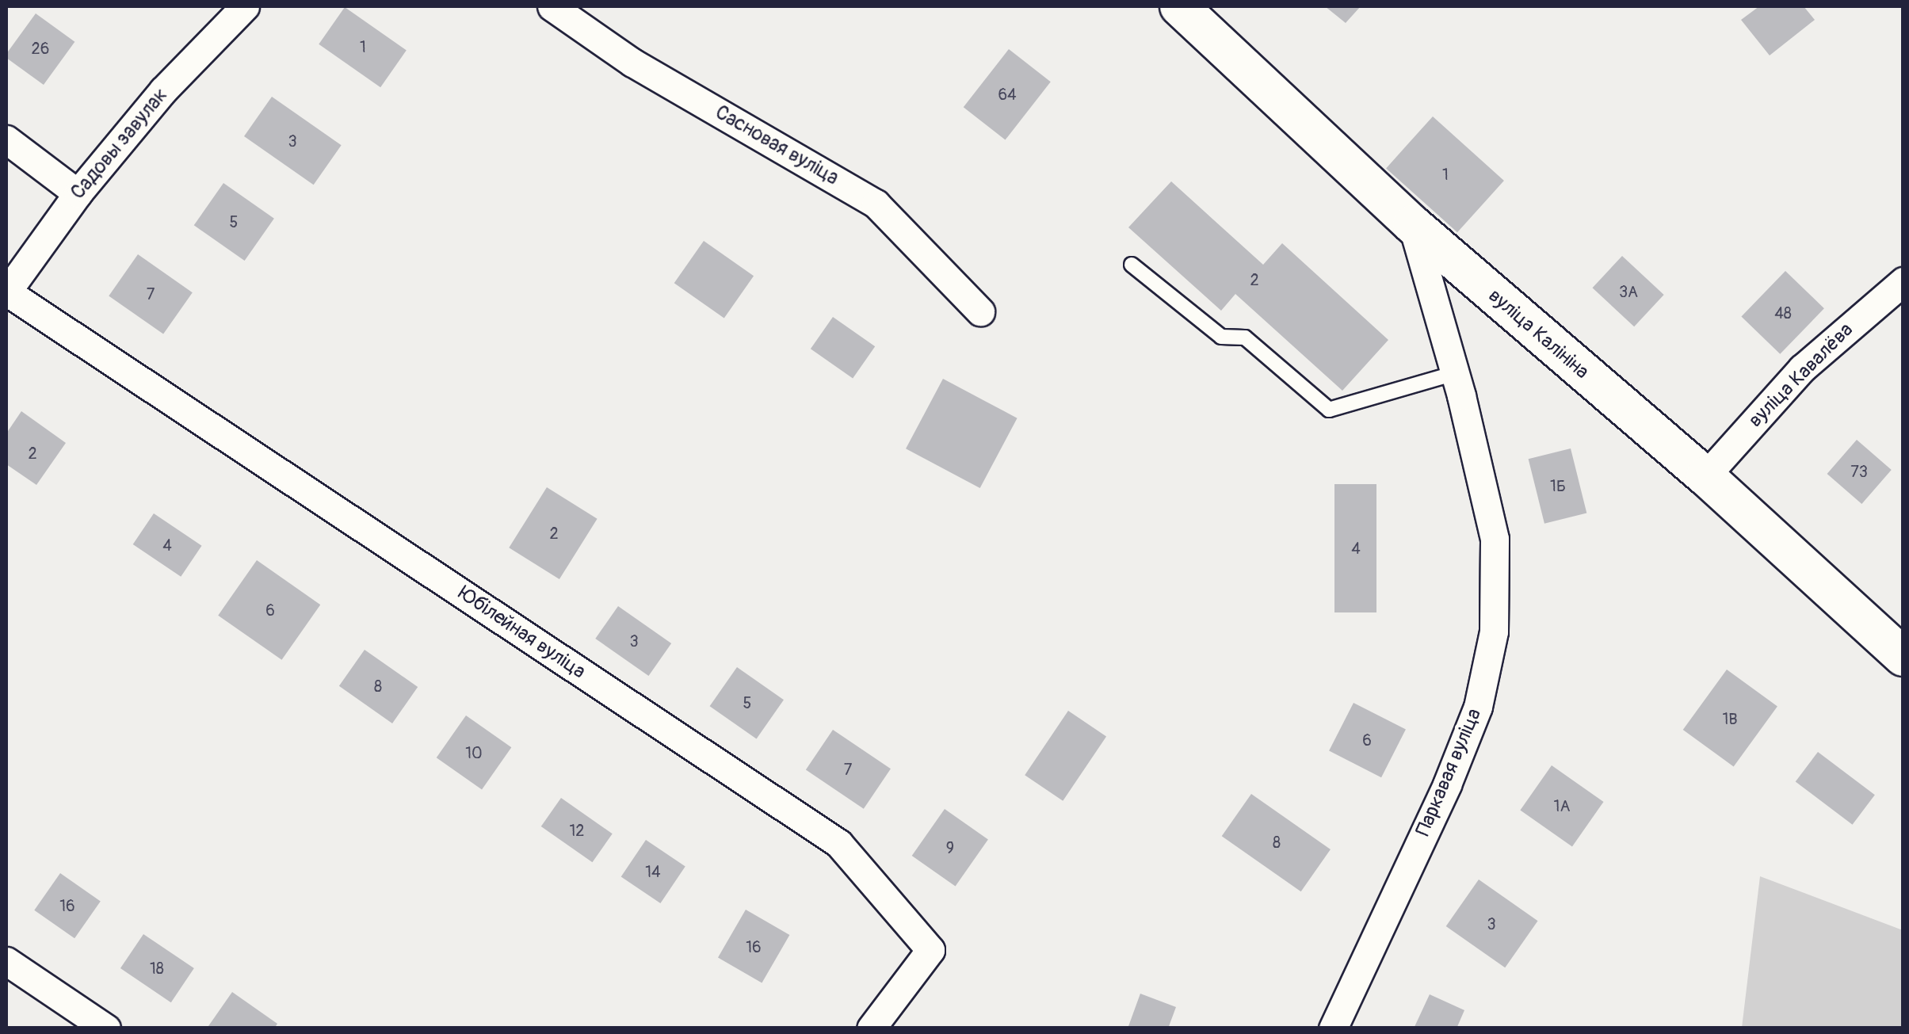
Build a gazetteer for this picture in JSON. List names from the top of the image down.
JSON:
{
  "streets": {
    "street": [
      "Садовы завулак",
      "Сасновая вуліца",
      "вуліца Калініна",
      "вуліца Кавалёва",
      "Юбілейная вуліца",
      "Паркавая вуліца"
    ]
  },
  "crossings": [
    ["Садовы завулак", "Юбілейная вуліца"],
    ["вуліца Калініна", "вуліца Кавалёва"],
    ["вуліца Калініна", "Паркавая вуліца"]
  ],
  "house_numbers": [
    "1",
    "26",
    "64",
    "3",
    "1",
    "5",
    "2",
    "3А",
    "7",
    "48",
    "2",
    "73",
    "1Б",
    "2",
    "4",
    "4",
    "6",
    "3",
    "8",
    "5",
    "1В",
    "6",
    "10",
    "7",
    "1А",
    "12",
    "8",
    "9",
    "14",
    "16",
    "3",
    "16",
    "18"
  ]
}
